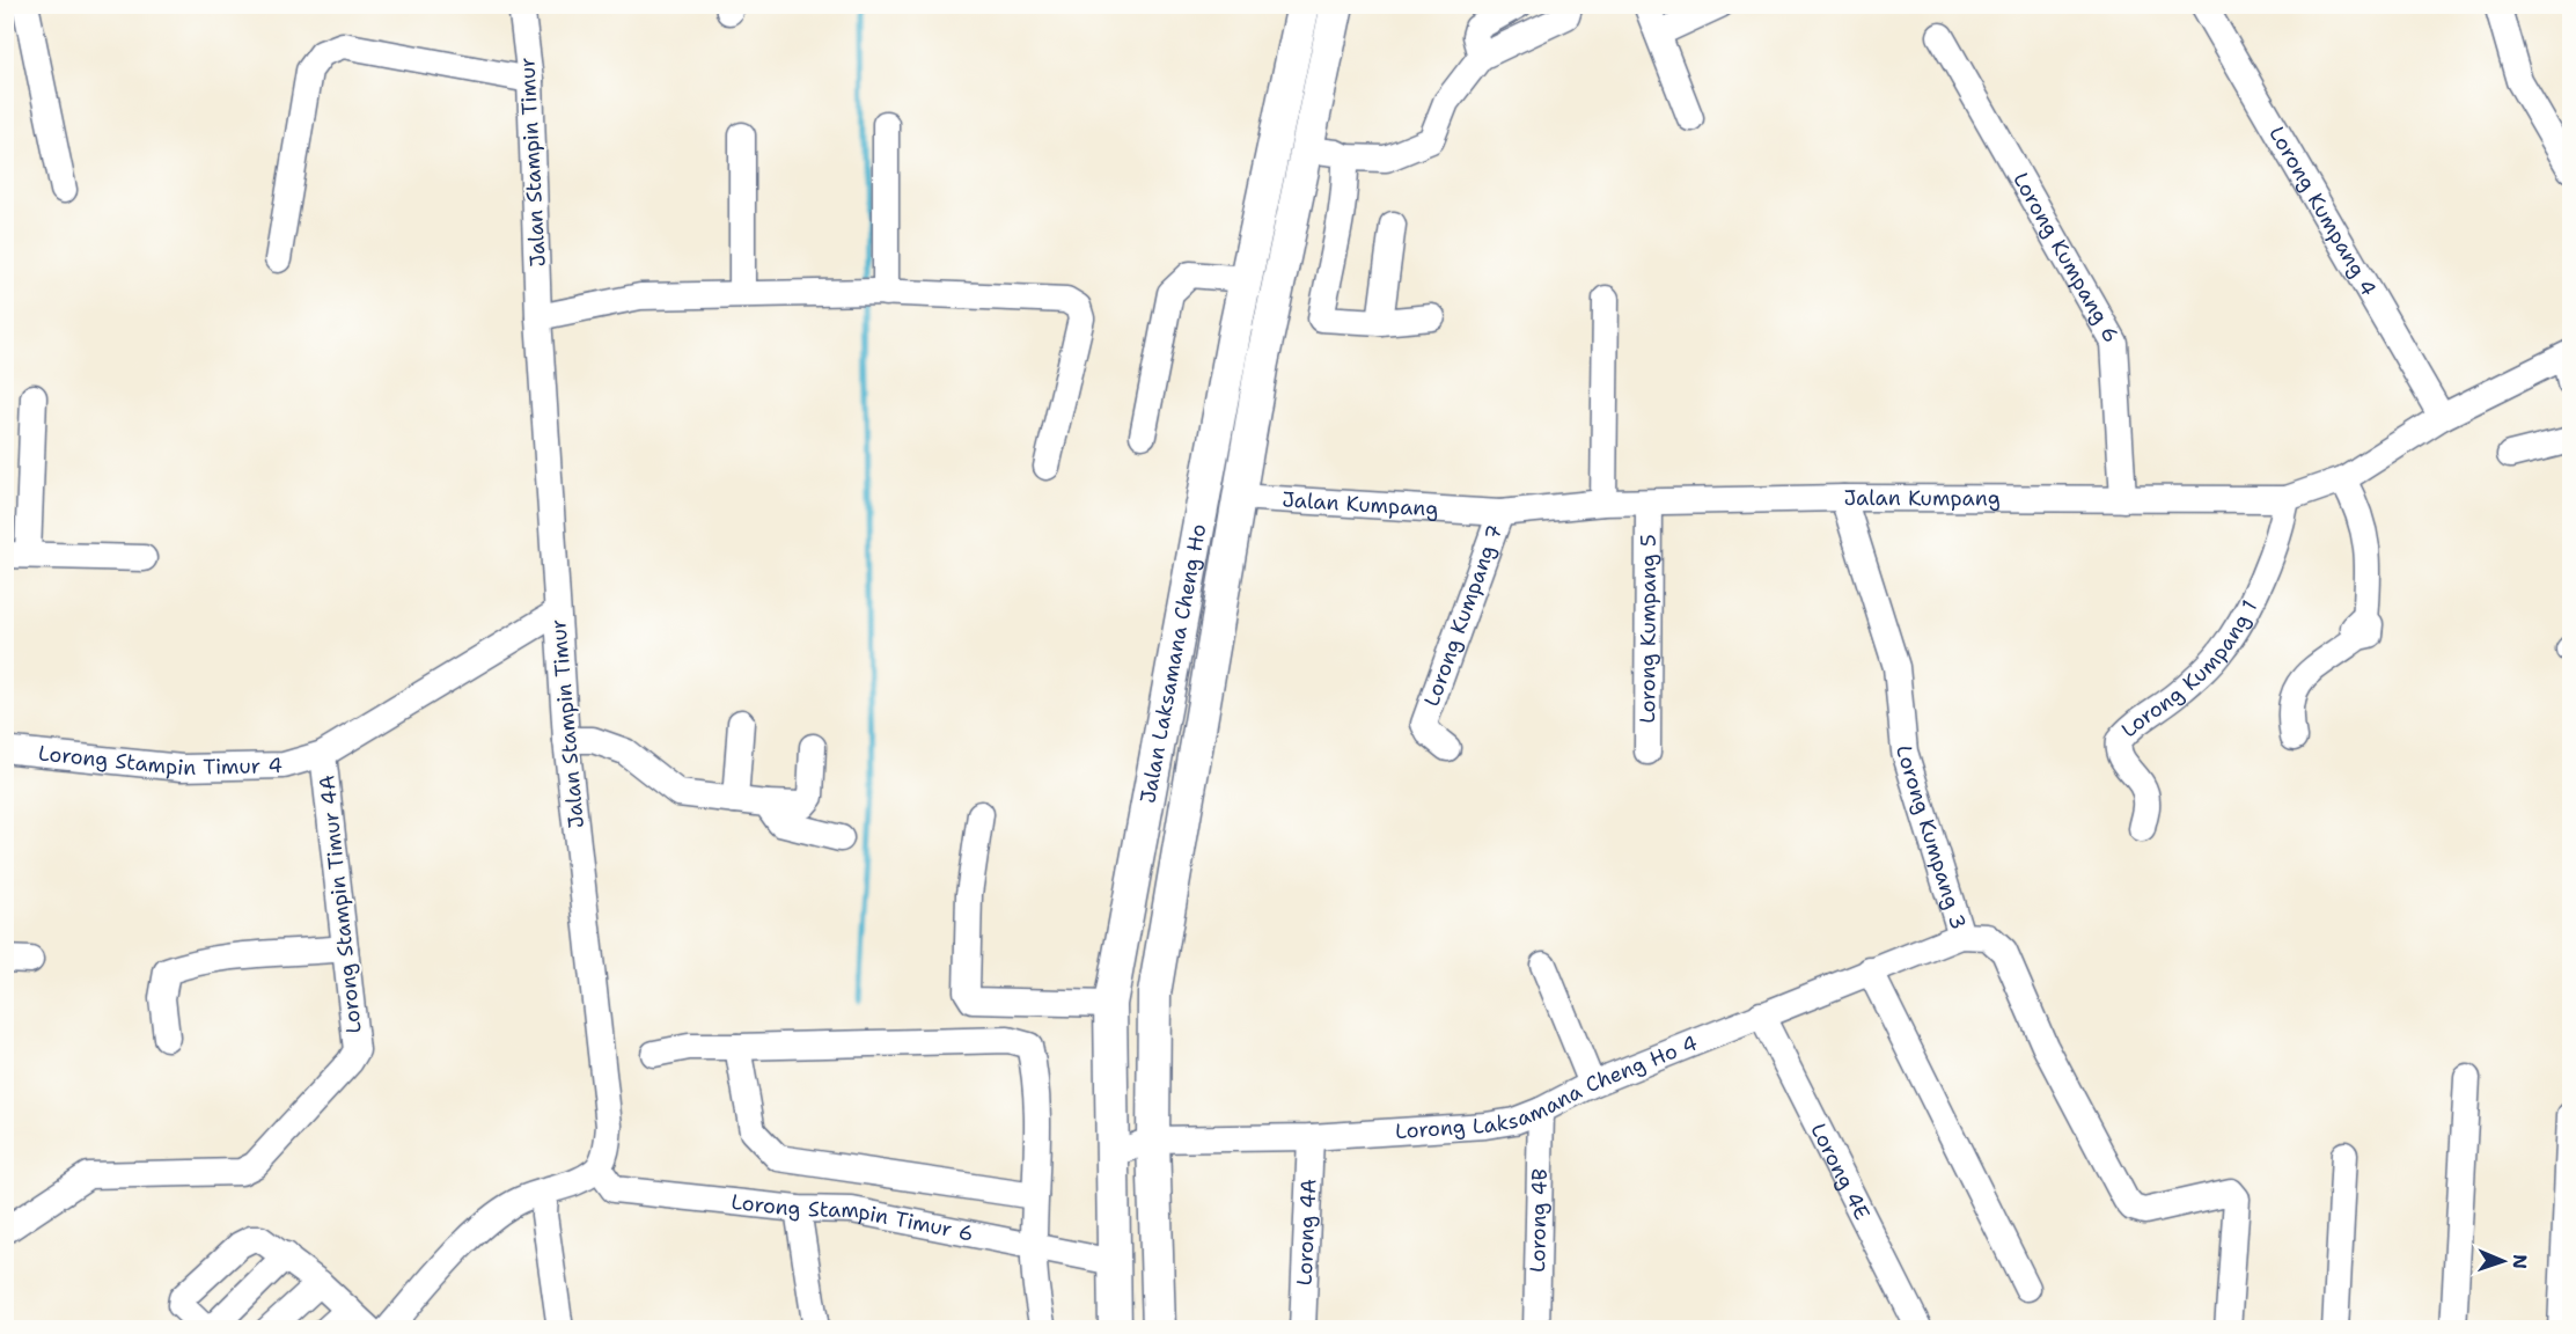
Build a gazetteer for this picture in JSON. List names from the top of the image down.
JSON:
{
  "streets": {
    "main road": ["Jalan Laksamana Cheng Ho"],
    "street": [
      "Jalan Stampin Timur",
      "Lorong Kumpang 4",
      "Lorong Kumpang 6",
      "Jalan Kumpang",
      "Lorong Kumpang 7",
      "Lorong Kumpang 5",
      "Lorong Kumpang 1",
      "Lorong Stampin Timur 4",
      "Lorong Kumpang 3",
      "Lorong Stampin Timur 4A",
      "Lorong Laksamana Cheng Ho 4",
      "Lorong 4E",
      "Lorong Stampin Timur 6",
      "Lorong 4B",
      "Lorong 4A"
    ]
  },
  "crossings": [
    ["Jalan Stampin Timur", "Lorong Stampin Timur 4"],
    ["Jalan Stampin Timur", "Lorong Stampin Timur 6"],
    ["Lorong Kumpang 4", "Jalan Kumpang"],
    ["Lorong Kumpang 6", "Jalan Kumpang"],
    ["Jalan Kumpang", "Lorong Kumpang 7"],
    ["Jalan Kumpang", "Lorong Kumpang 5"],
    ["Jalan Kumpang", "Jalan Laksamana Cheng Ho"],
    ["Jalan Kumpang", "Lorong Kumpang 1"],
    ["Jalan Kumpang", "Lorong Kumpang 3"],
    ["Jalan Laksamana Cheng Ho", "Lorong Laksamana Cheng Ho 4"],
    ["Jalan Laksamana Cheng Ho", "Lorong Stampin Timur 6"],
    ["Lorong Stampin Timur 4", "Lorong Stampin Timur 4A"],
    ["Lorong Kumpang 3", "Lorong Laksamana Cheng Ho 4"],
    ["Lorong Laksamana Cheng Ho 4", "Lorong 4E"],
    ["Lorong Laksamana Cheng Ho 4", "Lorong 4B"],
    ["Lorong Laksamana Cheng Ho 4", "Lorong 4A"]
  ],
  "north": "right"
}
